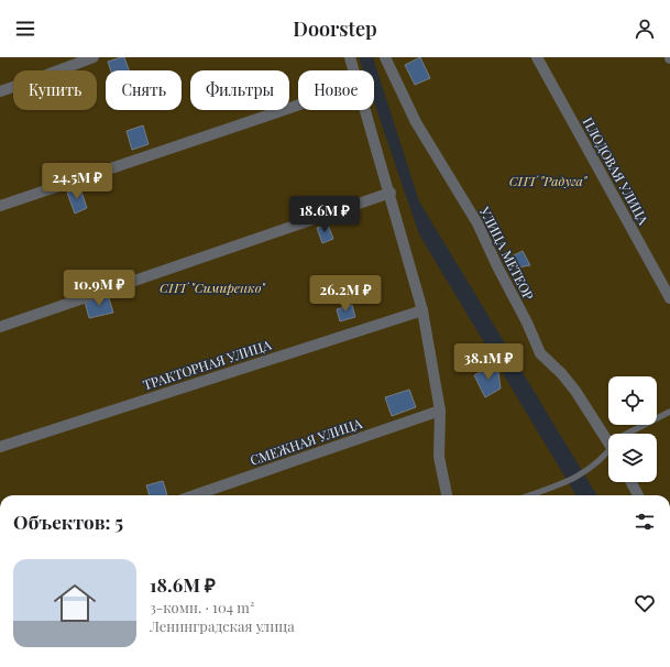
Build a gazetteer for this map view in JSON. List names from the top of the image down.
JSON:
{
  "streets": {
    "street": [
      "ПЛОДОВАЯ УЛИЦА",
      "УЛИЦА МЕТЕОР",
      "ТРАКТОРНАЯ УЛИЦА",
      "СМЕЖНАЯ УЛИЦА"
    ]
  },
  "parks": ["СНТ \"Радуга\"", "СНТ \"Симиренко\""],
  "page": {
    "header": "Doorstep",
    "chip": [
      "Купить",
      "Снять",
      "Фильтры",
      "Новое"
    ],
    "price": [
      "24.5M ₽",
      "18.6M ₽",
      "10.9M ₽",
      "26.2M ₽",
      "38.1M ₽"
    ],
    "heading": "Объектов: 5",
    "list": [
      {
        "name": "18.6M ₽",
        "note": "3-комн. · 104 m² · Ленинградская улица"
      }
    ]
  }
}
